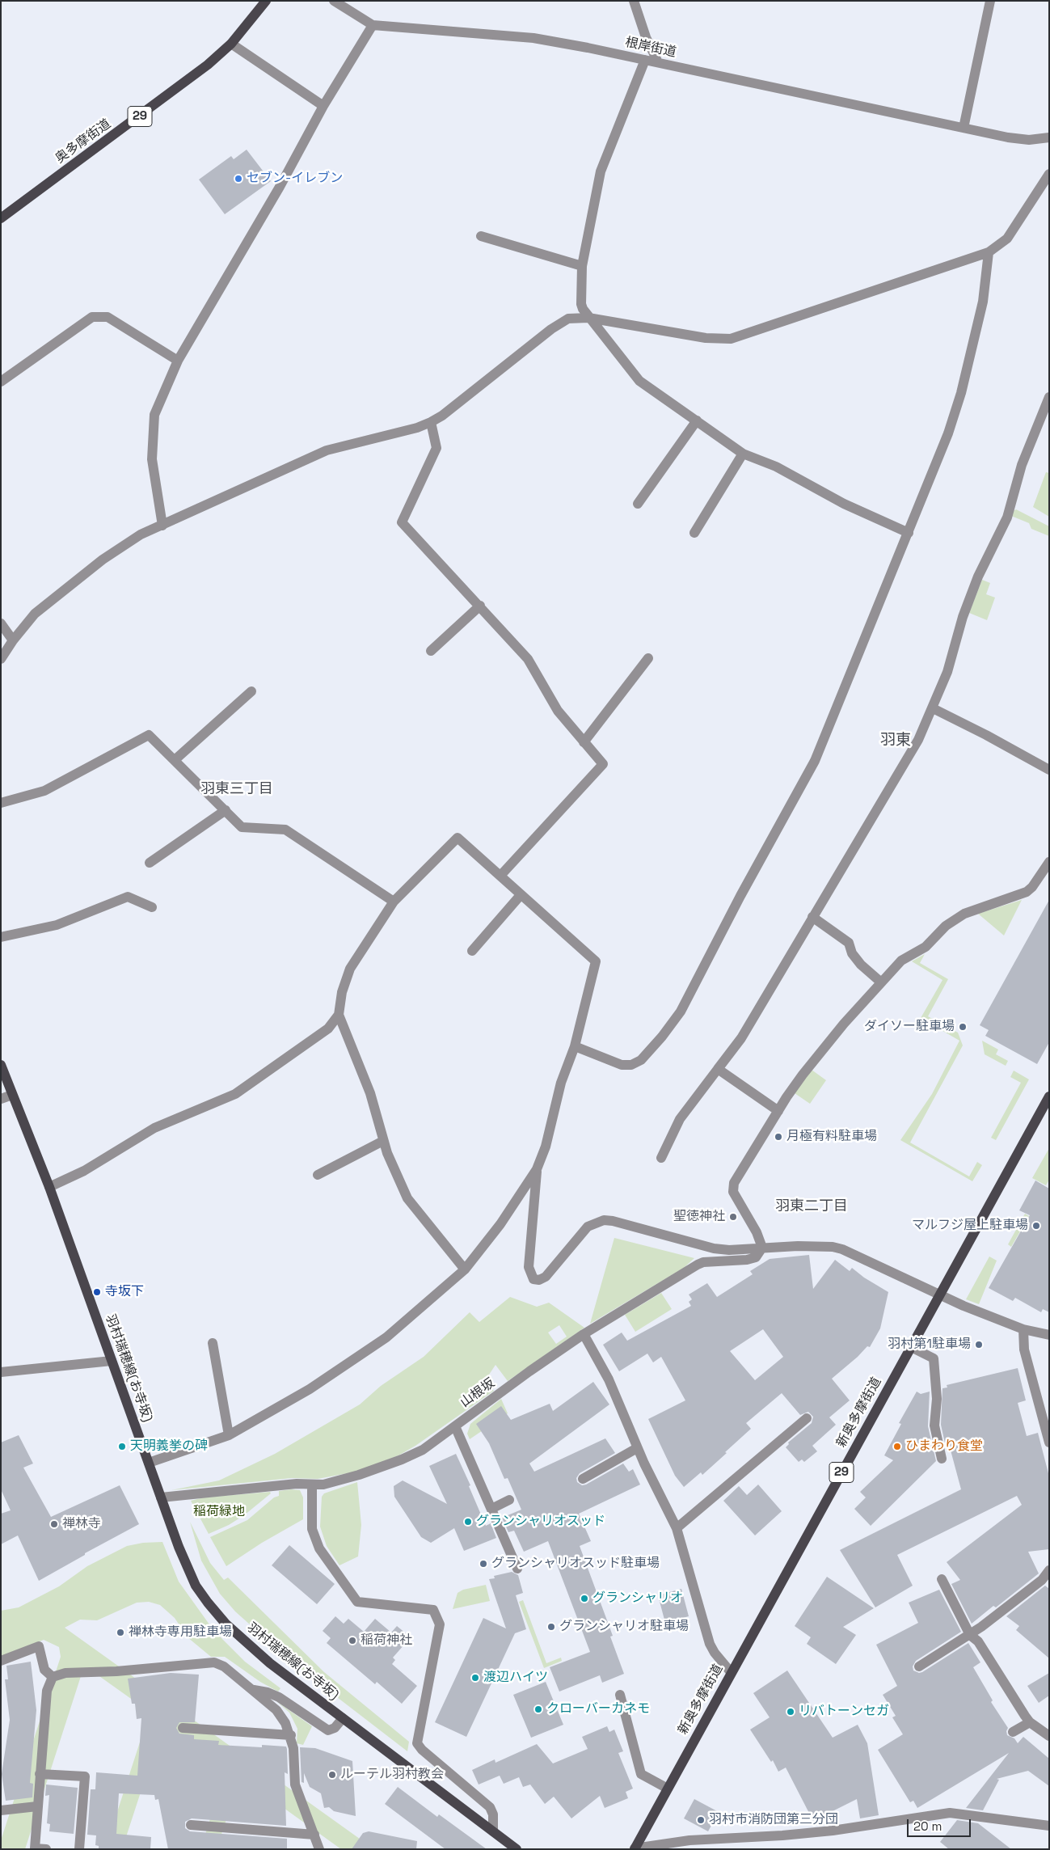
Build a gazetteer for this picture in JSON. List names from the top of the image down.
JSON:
{
  "streets": {
    "main road": [
      "29",
      "奥多摩街道",
      "羽村瑞穂線(お寺坂)",
      "新奥多摩街道"
    ],
    "street": ["根岸街道", "山根坂"]
  },
  "crossings": [
    ["羽村瑞穂線(お寺坂)", "山根坂"]
  ],
  "districts": ["羽東", "羽東三丁目", "羽東二丁目"],
  "parks": ["稲荷緑地"],
  "places": [
    "セブン-イレブン",
    "ダイソー駐車場",
    "月極有料駐車場",
    "聖徳神社",
    "マルフジ屋上駐車場",
    "寺坂下",
    "羽村第1駐車場",
    "天明義挙の碑",
    "ひまわり食堂",
    "グランシャリオスッド",
    "禅林寺",
    "グランシャリオスッド駐車場",
    "グランシャリオ",
    "グランシャリオ駐車場",
    "禅林寺専用駐車場",
    "稲荷神社",
    "渡辺ハイツ",
    "クローバーカネモ",
    "リバトーンセガ",
    "ルーテル羽村教会",
    "羽村市消防団第三分団"
  ],
  "scale_bar": "20 m"
}
